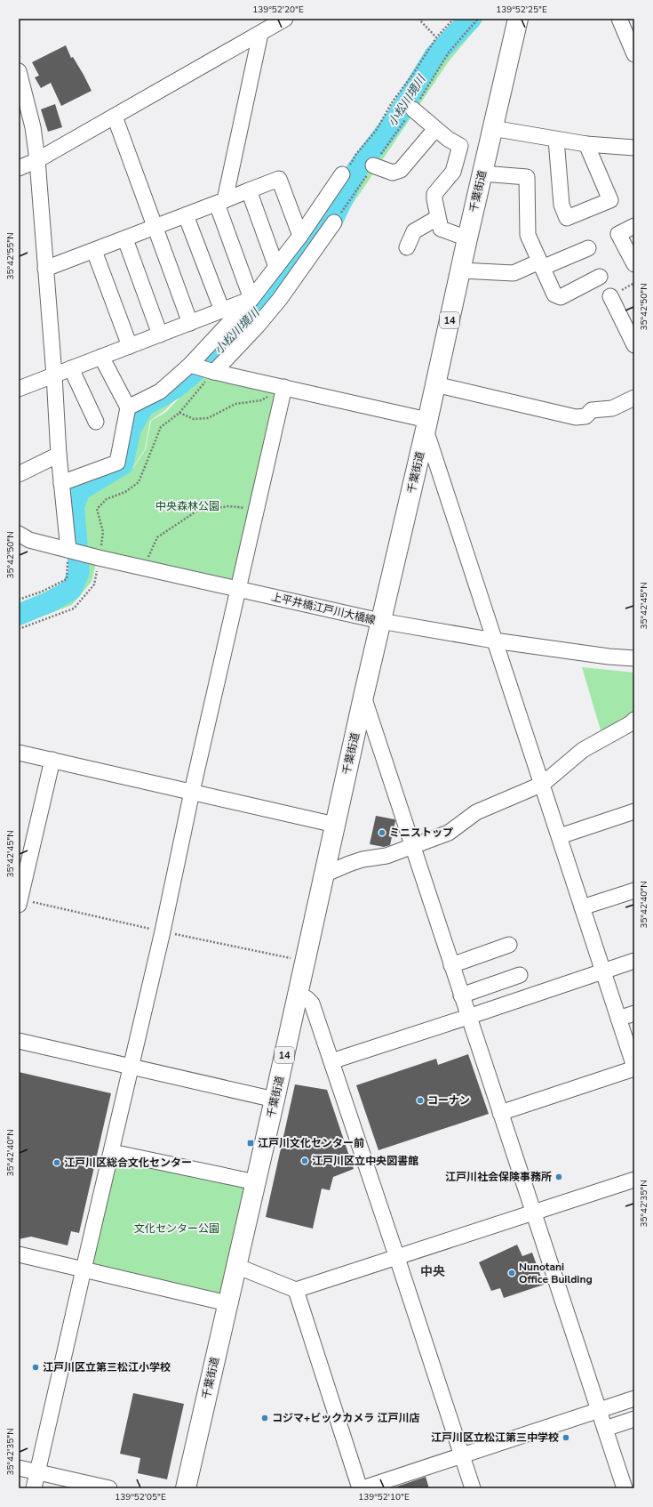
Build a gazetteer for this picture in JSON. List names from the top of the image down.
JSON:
{
  "streets": {
    "highway": ["千葉街道", "14"],
    "street": ["上平井橋江戸川大橋線"]
  },
  "crossings": [
    ["千葉街道", "上平井橋江戸川大橋線"]
  ],
  "districts": ["中央"],
  "water": ["小松川境川"],
  "parks": ["中央森林公園", "文化センター公園"],
  "places": {
    "other": [
      "ミニストップ",
      "コーナン",
      "江戸川区立中央図書館",
      "江戸川区総合文化センター",
      "江戸川社会保険事務所",
      "Nunotani Office Building",
      "江戸川区立第三松江小学校",
      "コジマ+ビックカメラ 江戸川店",
      "江戸川区立松江第三中学校"
    ],
    "transit": ["江戸川文化センター前"]
  },
  "coordinates": [
    "139°52'20\"E",
    "139°52'25\"E",
    "35°42'55\"N",
    "35°42'50\"N",
    "35°42'45\"N",
    "35°42'40\"N",
    "35°42'35\"N",
    "139°52'05\"E",
    "139°52'10\"E"
  ]
}
